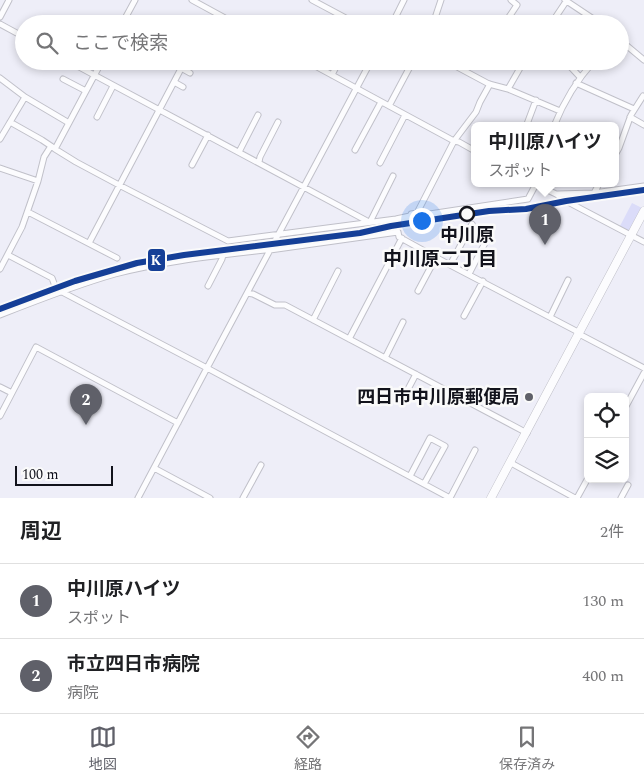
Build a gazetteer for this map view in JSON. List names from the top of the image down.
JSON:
{
  "districts": ["中川原二丁目"],
  "places": ["中川原", "四日市中川原郵便局"],
  "lines": ["transit line K"],
  "scale_bar": "100 m",
  "page": {
    "search": "ここで検索",
    "popup": ["中川原ハイツ", "スポット"],
    "pins": ["1", "2"],
    "scale": "100 m",
    "heading": ["周辺", "2件"],
    "list": [
      {
        "mark": "1",
        "name": "中川原ハイツ",
        "note": "スポット",
        "value": "130 m"
      },
      {
        "mark": "2",
        "name": "市立四日市病院",
        "note": "病院",
        "value": "400 m"
      }
    ],
    "nav": ["地図", "経路", "保存済み"]
  }
}
